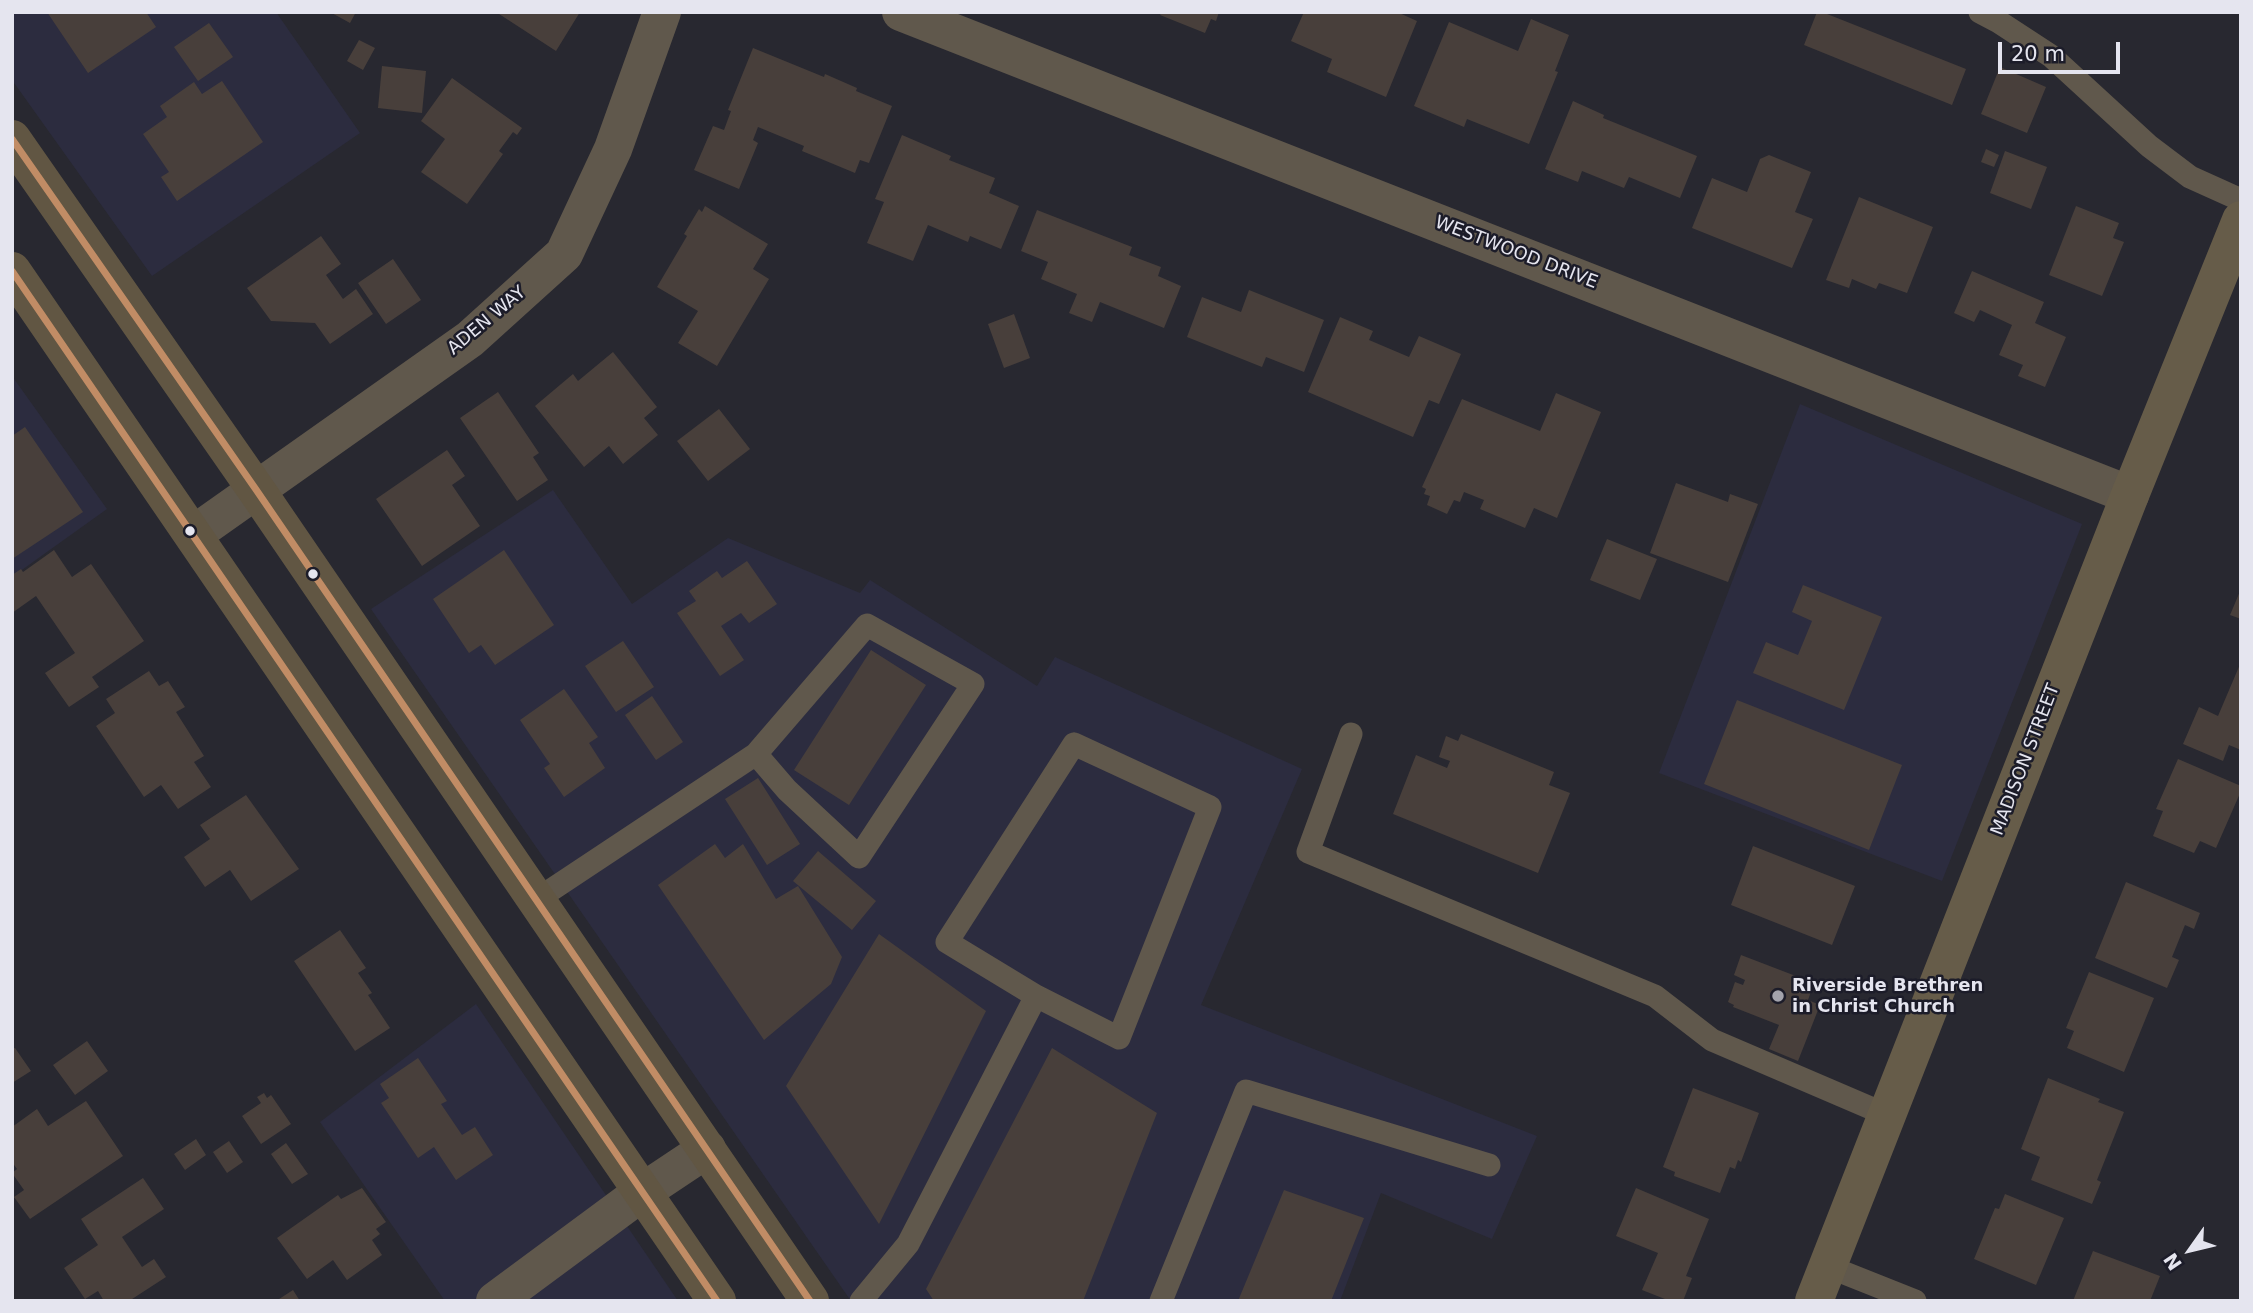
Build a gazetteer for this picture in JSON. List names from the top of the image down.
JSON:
{
  "streets": {
    "main road": ["MADISON STREET"],
    "street": ["WESTWOOD DRIVE", "ADEN WAY"]
  },
  "crossings": [
    ["WESTWOOD DRIVE", "MADISON STREET"]
  ],
  "places": ["Riverside Brethren in Christ Church"],
  "scale_bar": "20 m",
  "north": "bottom left"
}
